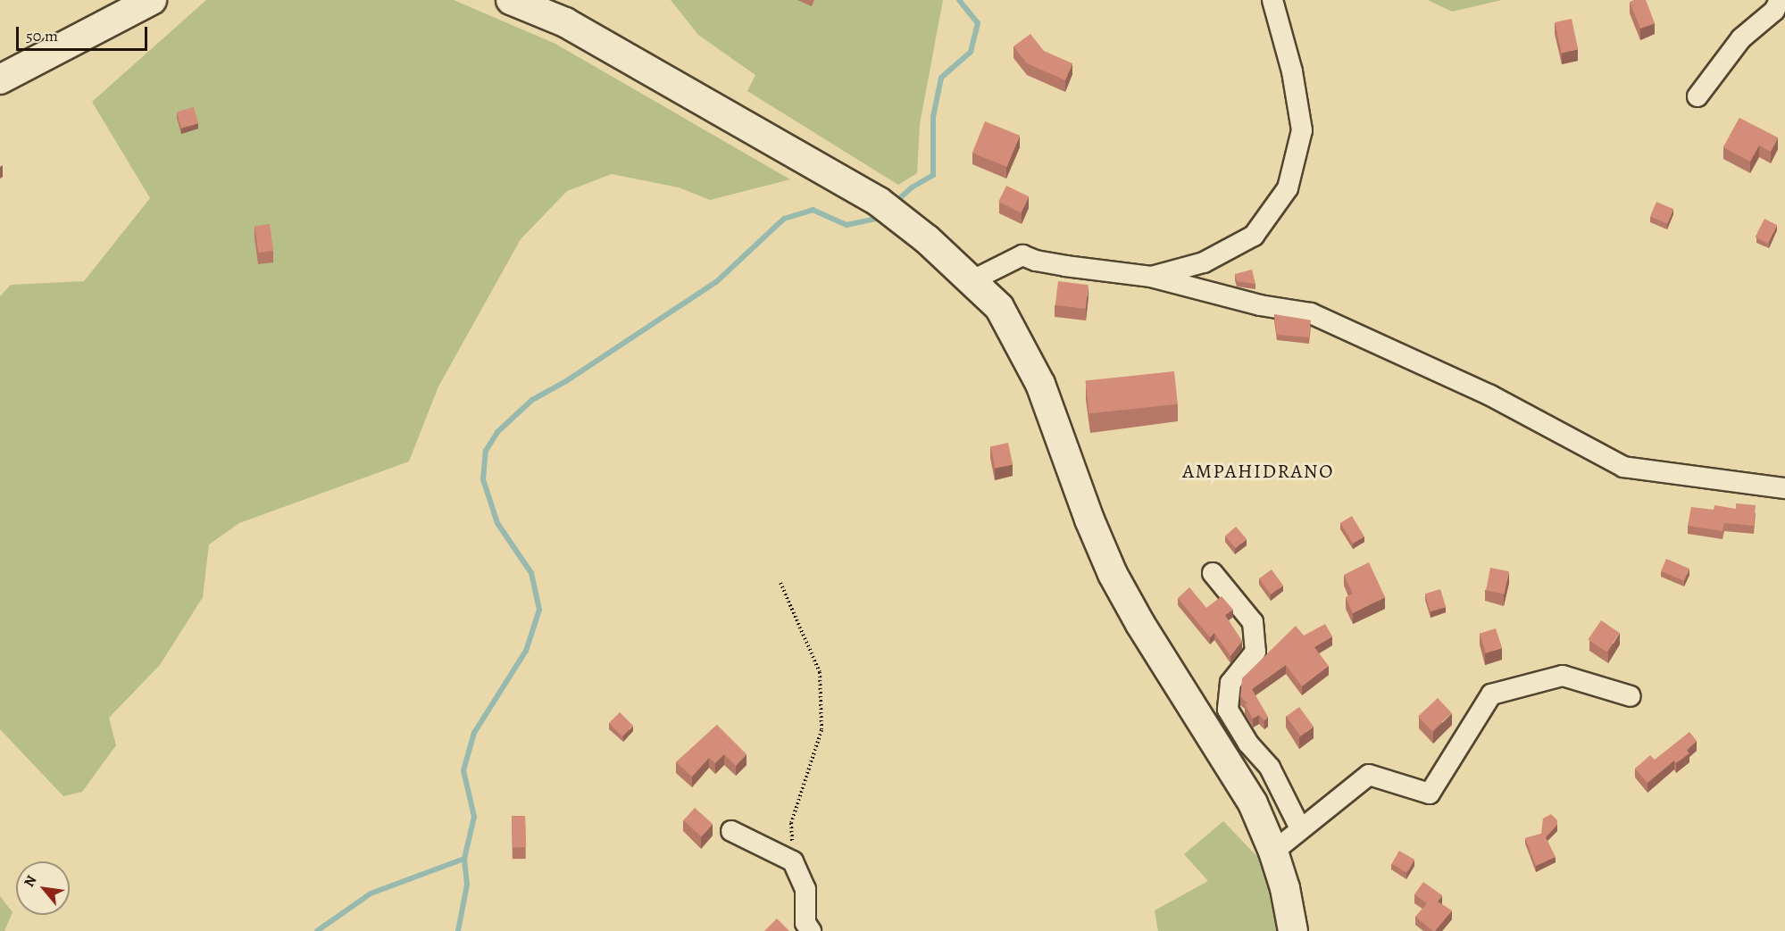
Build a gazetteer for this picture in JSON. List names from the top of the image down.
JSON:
{
  "districts": ["AMPAHIDRANO"],
  "scale_bar": "50 m",
  "north": "top left"
}
